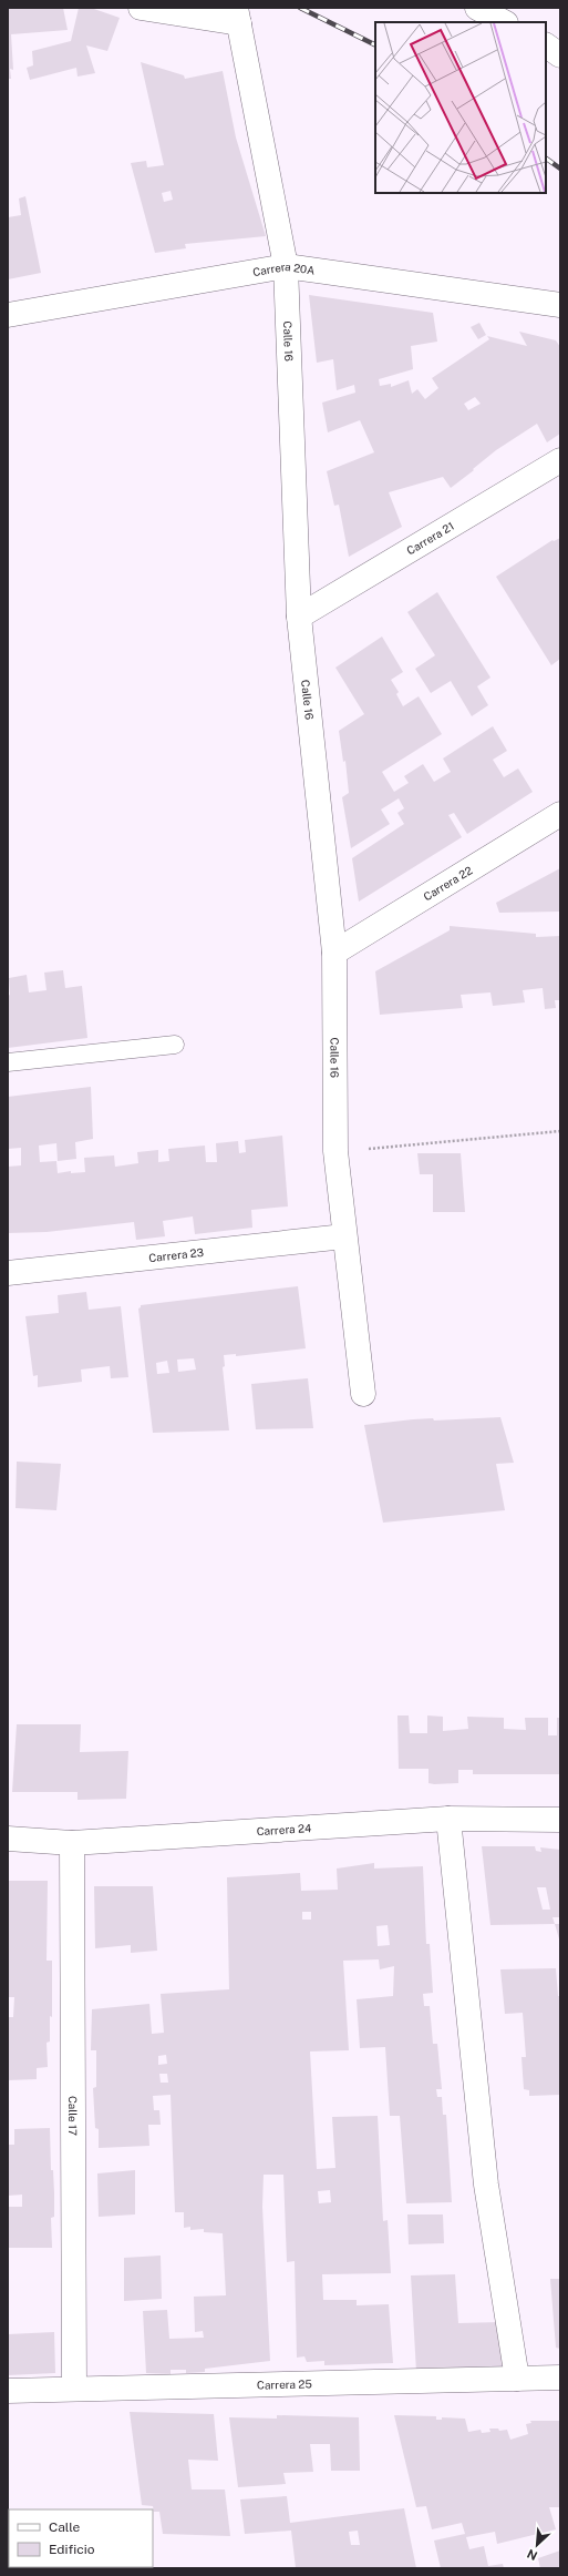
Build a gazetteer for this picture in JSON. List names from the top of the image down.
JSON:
{
  "streets": {
    "street": [
      "Carrera 20A",
      "Calle 16",
      "Carrera 21",
      "Carrera 22",
      "Carrera 23",
      "Carrera 24",
      "Calle 17",
      "Carrera 25"
    ]
  },
  "crossings": [
    ["Carrera 20A", "Calle 16"],
    ["Calle 16", "Carrera 21"],
    ["Calle 16", "Carrera 22"],
    ["Calle 16", "Carrera 23"],
    ["Carrera 24", "Calle 17"],
    ["Calle 17", "Carrera 25"]
  ],
  "legend": ["Calle", "Edificio"],
  "north": "bottom left"
}
